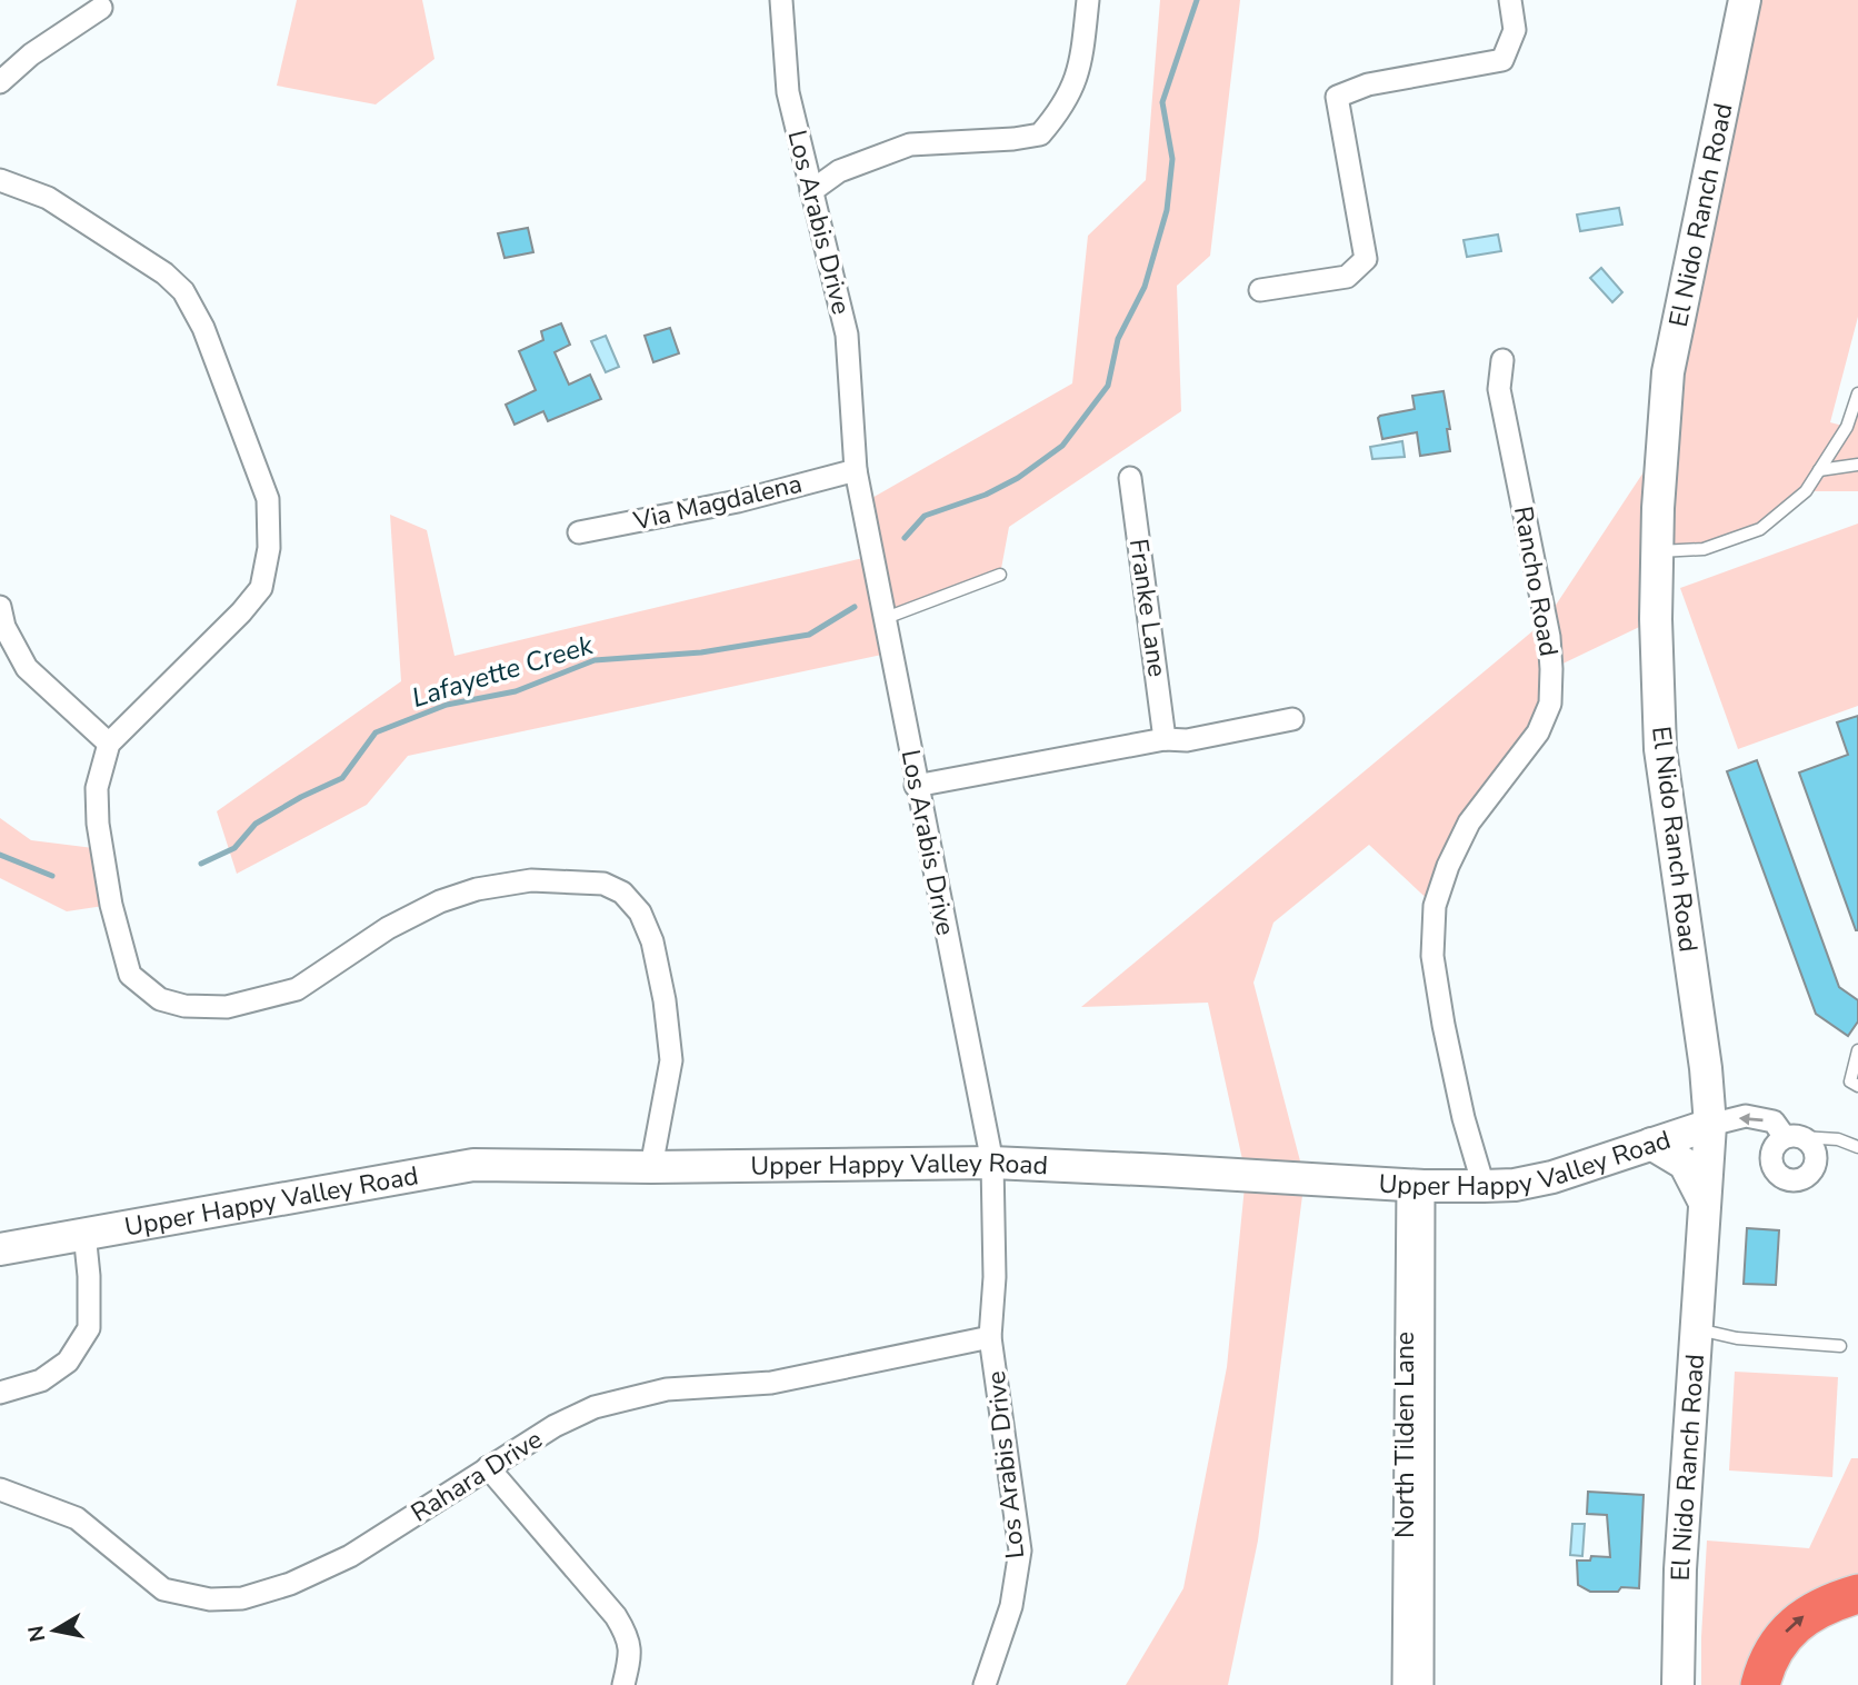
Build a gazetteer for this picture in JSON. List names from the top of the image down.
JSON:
{
  "streets": {
    "street": [
      "El Nido Ranch Road",
      "Los Arabis Drive",
      "Via Magdalena",
      "Rancho Road",
      "Franke Lane",
      "Upper Happy Valley Road",
      "North Tilden Lane",
      "Rahara Drive"
    ]
  },
  "crossings": [
    ["El Nido Ranch Road", "Upper Happy Valley Road"],
    ["Los Arabis Drive", "Via Magdalena"],
    ["Los Arabis Drive", "Upper Happy Valley Road"],
    ["Los Arabis Drive", "Rahara Drive"],
    ["Rancho Road", "Upper Happy Valley Road"],
    ["Upper Happy Valley Road", "North Tilden Lane"]
  ],
  "water": ["Lafayette Creek"],
  "north": "left"
}
